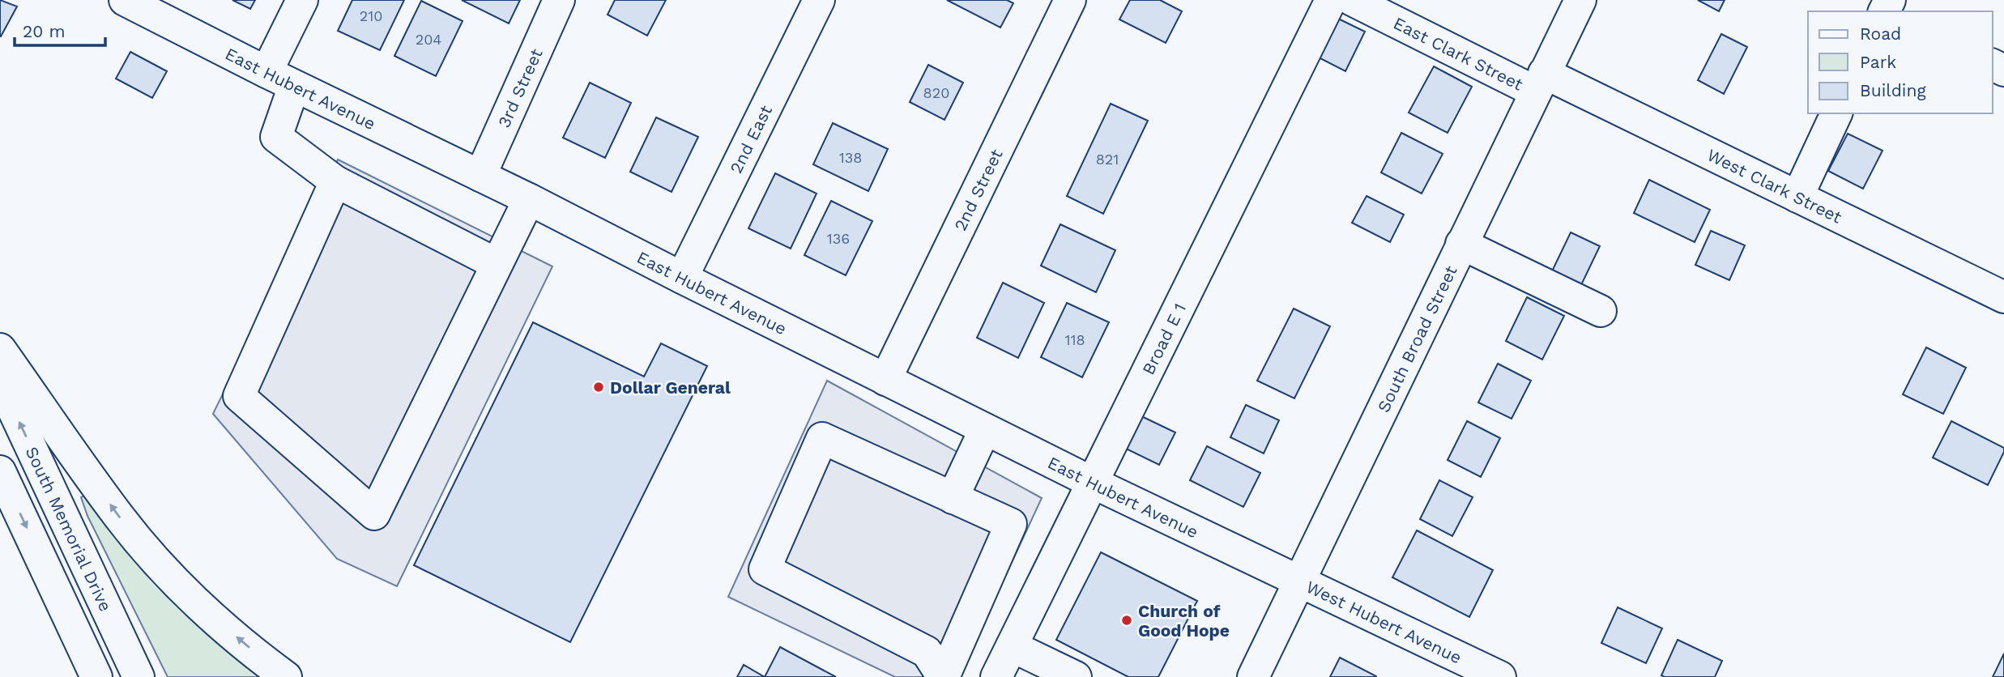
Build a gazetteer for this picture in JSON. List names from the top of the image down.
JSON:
{
  "streets": {
    "main road": [
      "East Clark Street",
      "3rd Street",
      "East Hubert Avenue",
      "2nd East",
      "West Clark Street",
      "2nd Street",
      "Broad E 1",
      "South Broad Street",
      "South Memorial Drive",
      "West Hubert Avenue"
    ]
  },
  "crossings": [
    ["East Clark Street", "West Clark Street"],
    ["East Clark Street", "South Broad Street"],
    ["3rd Street", "East Hubert Avenue"],
    ["East Hubert Avenue", "2nd East"],
    ["East Hubert Avenue", "2nd Street"],
    ["East Hubert Avenue", "Broad E 1"],
    ["East Hubert Avenue", "South Broad Street"],
    ["East Hubert Avenue", "West Hubert Avenue"],
    ["West Clark Street", "South Broad Street"],
    ["South Broad Street", "West Hubert Avenue"]
  ],
  "places": ["Dollar General", "Church of Good Hope"],
  "house_numbers": [
    "210",
    "204",
    "820",
    "138",
    "821",
    "136",
    "118"
  ],
  "legend": ["Road", "Park", "Building"],
  "scale_bar": "20 m"
}
